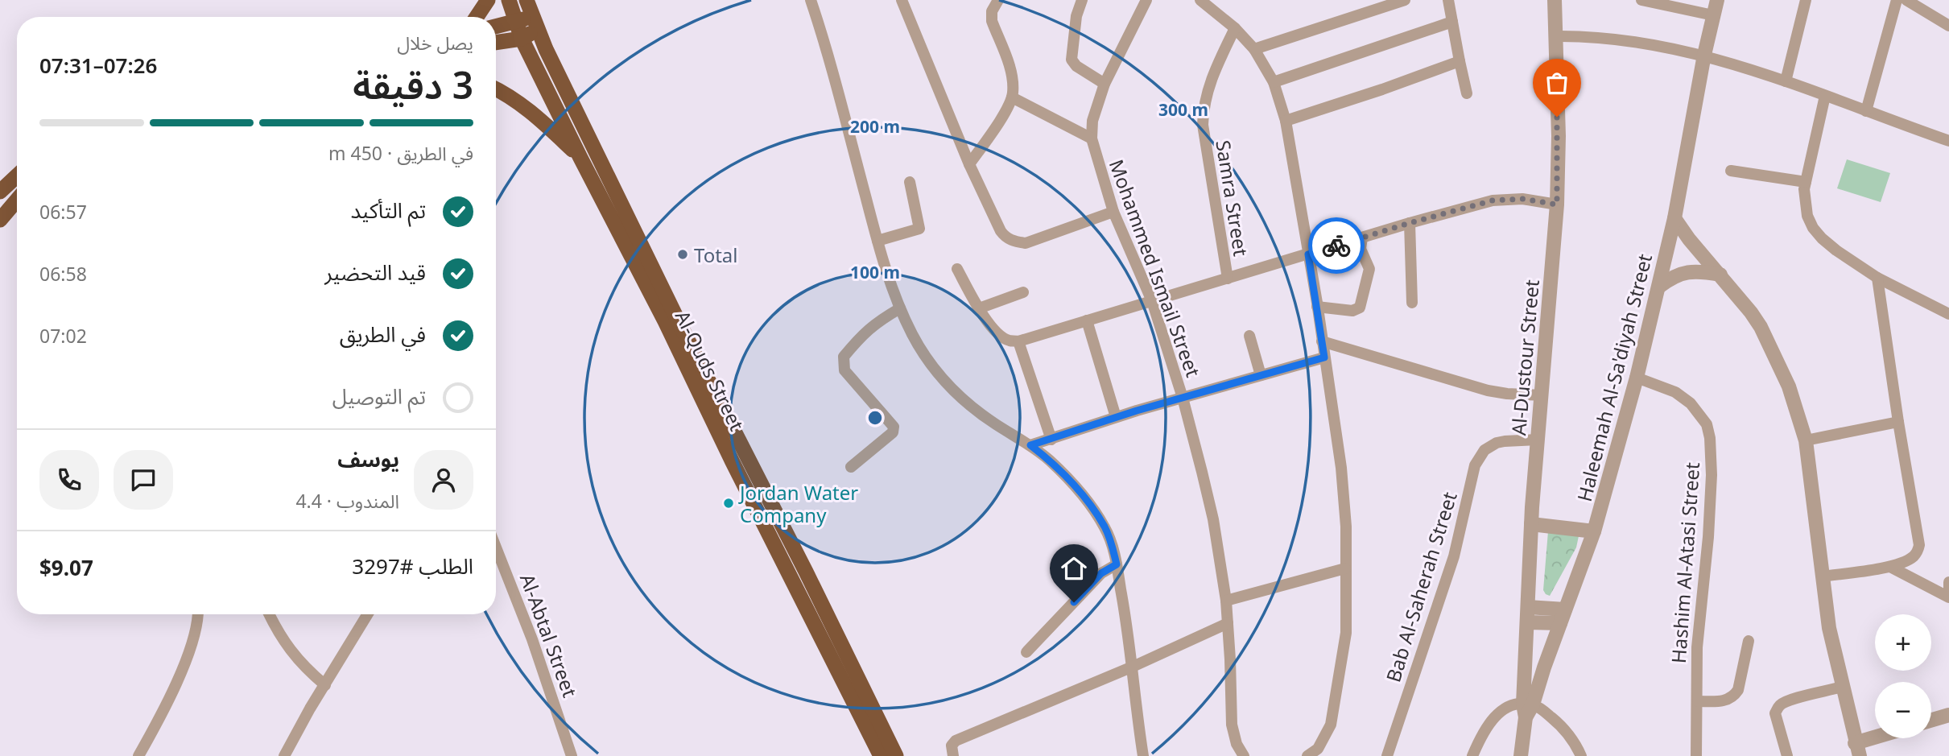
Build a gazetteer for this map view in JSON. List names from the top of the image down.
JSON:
{
  "streets": {
    "highway": ["Al-Quds Street"],
    "street": [
      "Samra Street",
      "Mohammed Ismail Street",
      "Al-Dustour Street",
      "Haleemah Al-Sa'diyah Street",
      "Hashim Al-Atasi Street",
      "Bab Al-Saherah Street",
      "Al-Abtal Street"
    ]
  },
  "crossings": [
    ["Al-Dustour Street", "Haleemah Al-Sa'diyah Street"],
    ["Al-Dustour Street", "Bab Al-Saherah Street"],
    ["Haleemah Al-Sa'diyah Street", "Hashim Al-Atasi Street"]
  ],
  "places": ["Total", "Jordan Water Company"],
  "page": {
    "heading": ["3 دقيقة", "يصل خلال", "07:26–07:31"],
    "panel": [
      "يوسف",
      "المندوب · 4.4",
      "الطلب #3297",
      "$9.07"
    ],
    "bar": "في الطريق · 450 m",
    "list": [
      ["تم التأكيد", "06:57"],
      ["قيد التحضير", "06:58"],
      ["في الطريق", "07:02"],
      "تم التوصيل"
    ],
    "map_buttons": ["+", "−"]
  },
  "rings": ["300 m", "200 m", "100 m"]
}
